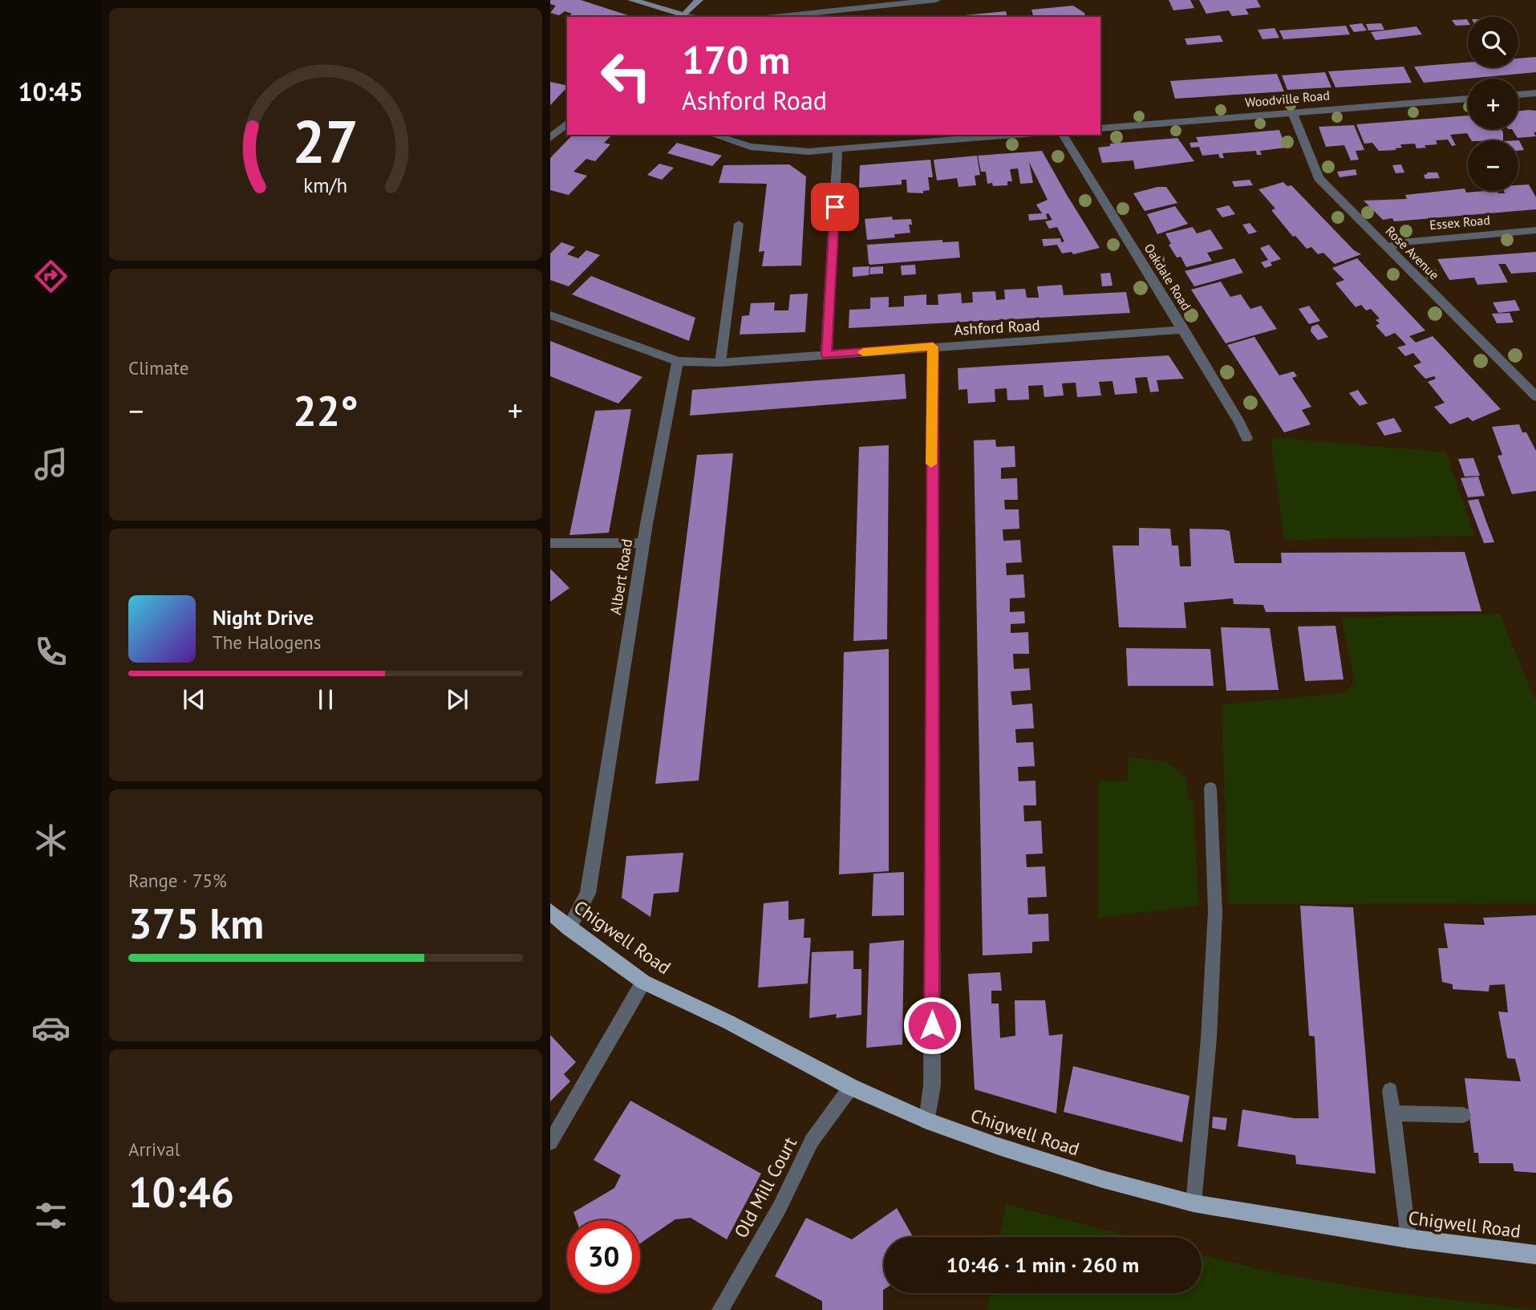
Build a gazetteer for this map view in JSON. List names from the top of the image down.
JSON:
{
  "streets": {
    "main road": ["Chigwell Road"],
    "street": [
      "Woodville Road",
      "Essex Road",
      "Rose Avenue",
      "Oakdale Road",
      "Ashford Road",
      "Albert Road"
    ],
    "lane": ["Old Mill Court"]
  },
  "crossings": [
    ["Woodville Road", "Rose Avenue"],
    ["Essex Road", "Rose Avenue"],
    ["Oakdale Road", "Ashford Road"],
    ["Ashford Road", "Albert Road"],
    ["Albert Road", "Chigwell Road"],
    ["Chigwell Road", "Old Mill Court"]
  ],
  "page": {
    "tabs": "10:45",
    "map_buttons": ["+", "−"],
    "turn": ["170 m", "Ashford Road"],
    "tile": [
      "Climate",
      ["Range · 75%", "375 km"],
      ["Arrival", "10:46"]
    ],
    "heat": ["−", "22°", "+"],
    "song": ["Night Drive", "The Halogens"],
    "limit": "30",
    "trip": "10:46 · 1 min · 260 m",
    "gauge": ["27", "km/h"]
  }
}
